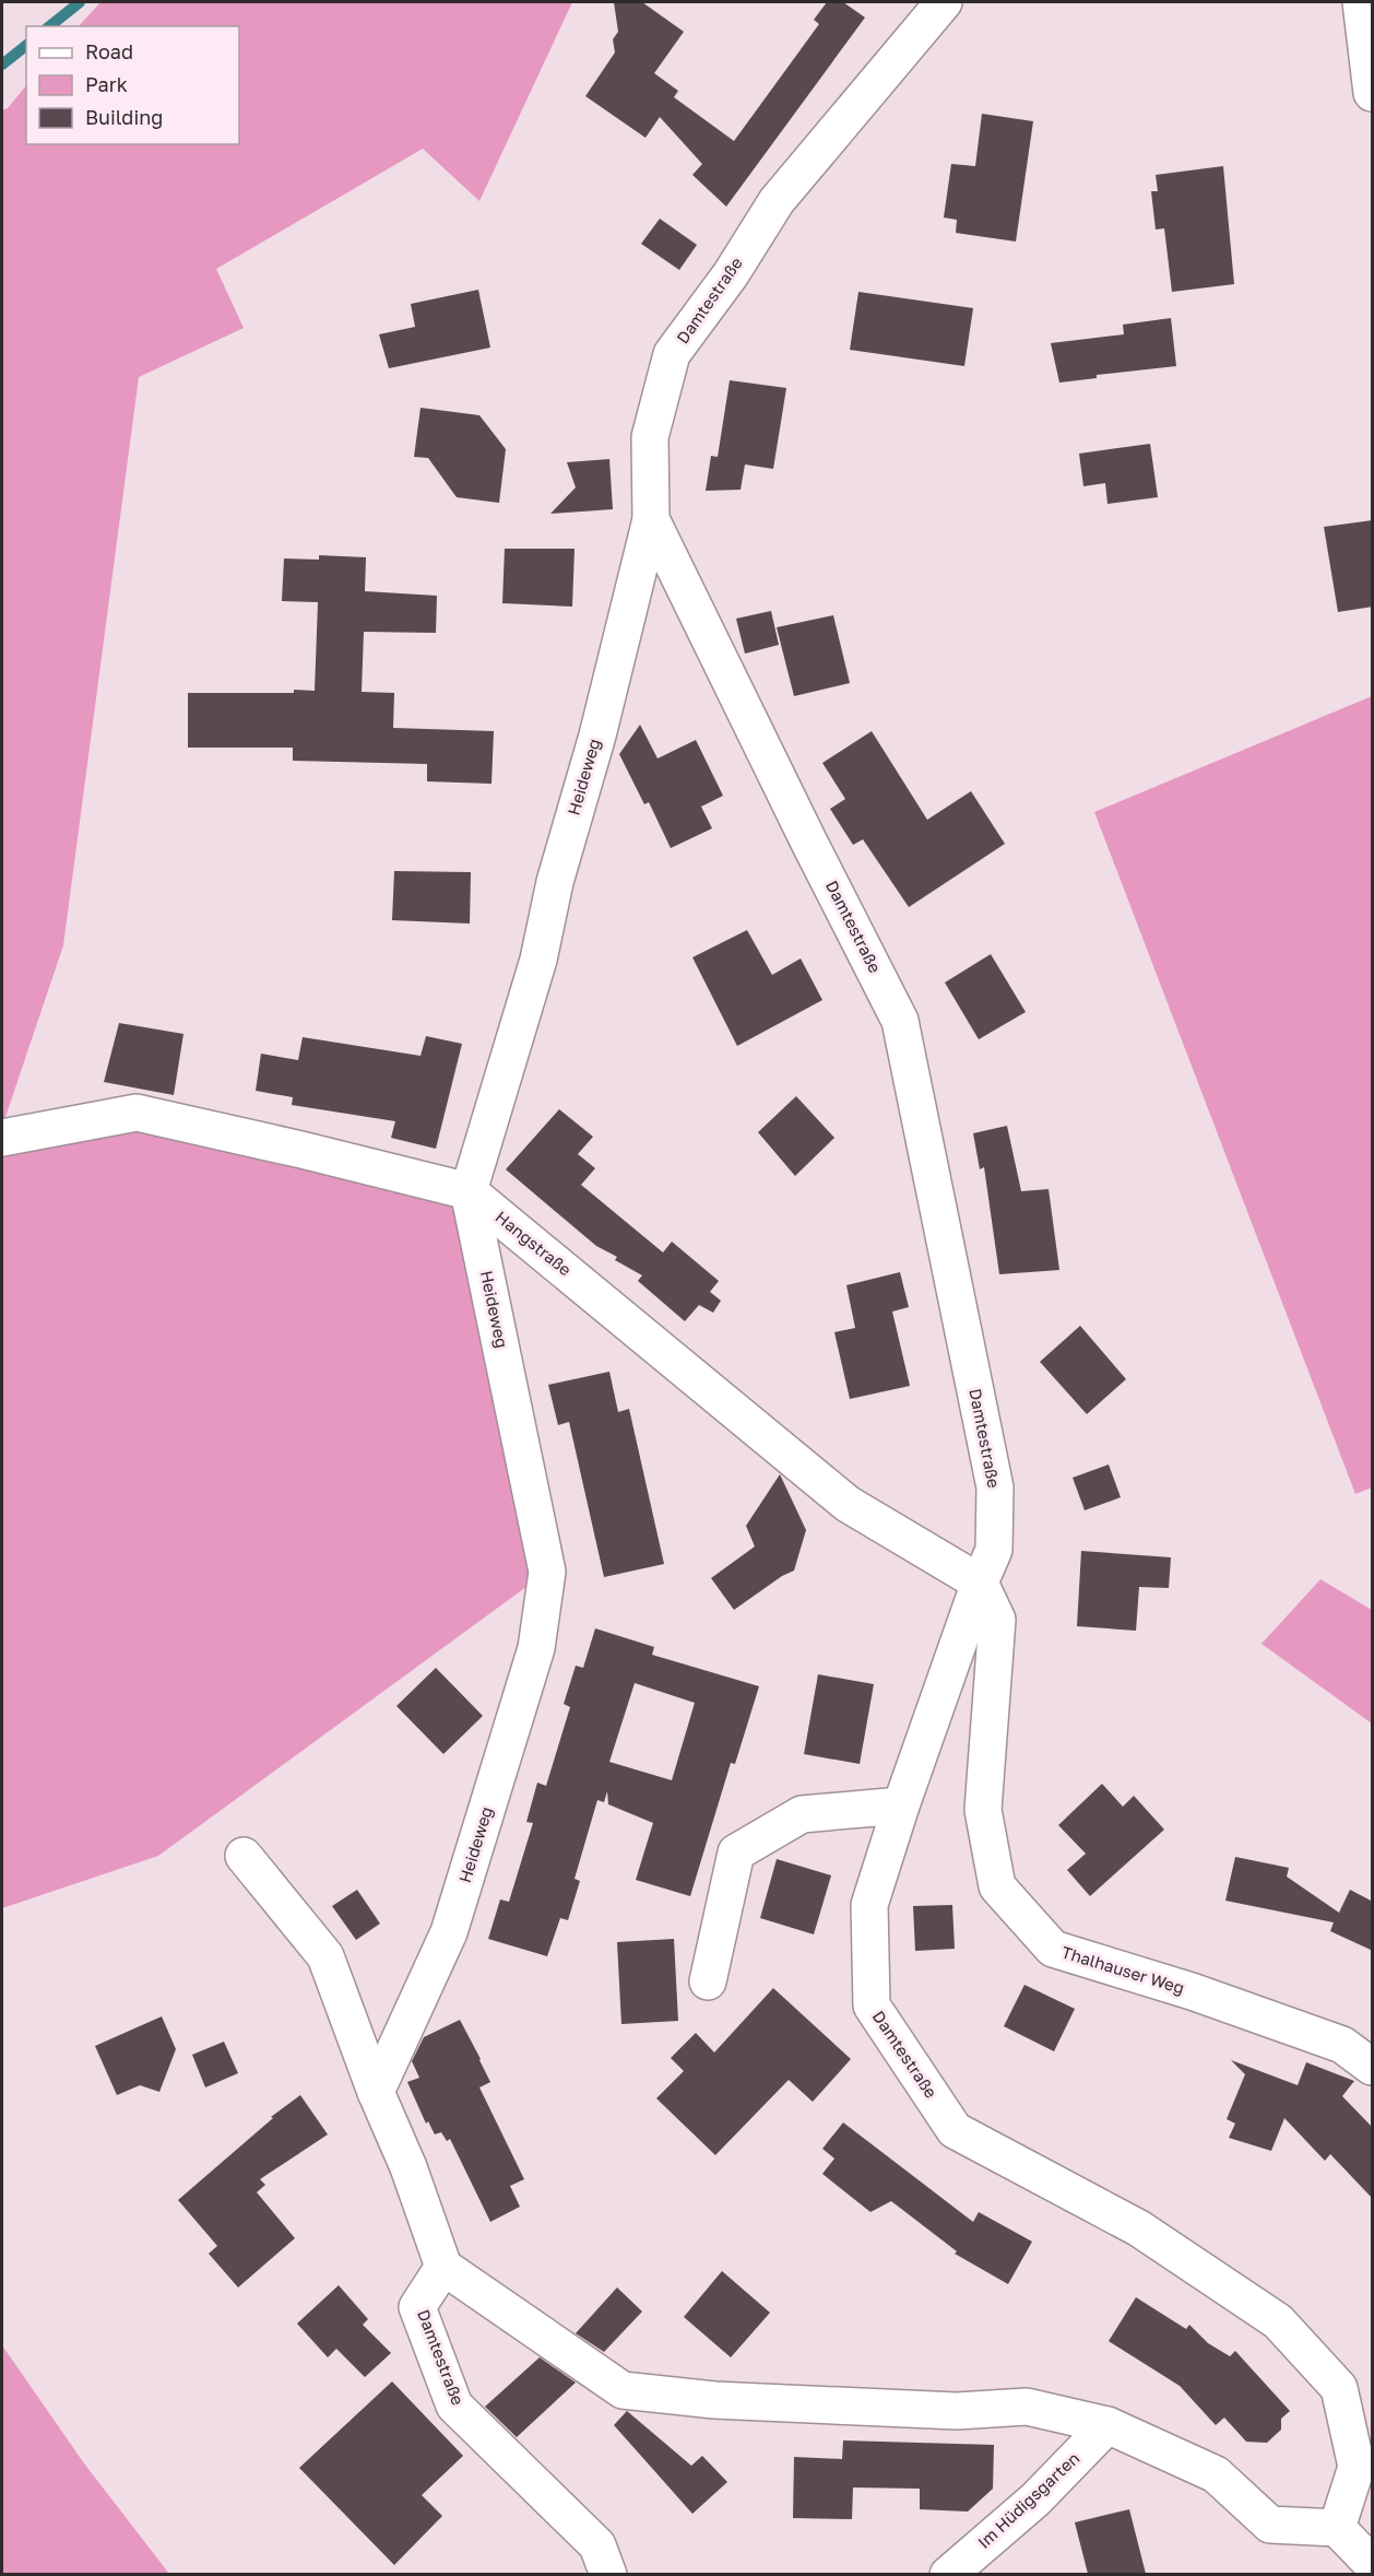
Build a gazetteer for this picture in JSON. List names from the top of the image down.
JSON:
{
  "streets": {
    "street": [
      "Damtestraße",
      "Heideweg",
      "Hangstraße",
      "Thalhauser Weg",
      "Im Hüdigsgarten"
    ]
  },
  "crossings": [
    ["Damtestraße", "Heideweg"],
    ["Damtestraße", "Hangstraße"],
    ["Damtestraße", "Thalhauser Weg"],
    ["Heideweg", "Hangstraße"],
    ["Hangstraße", "Thalhauser Weg"]
  ],
  "legend": ["Road", "Park", "Building"]
}
